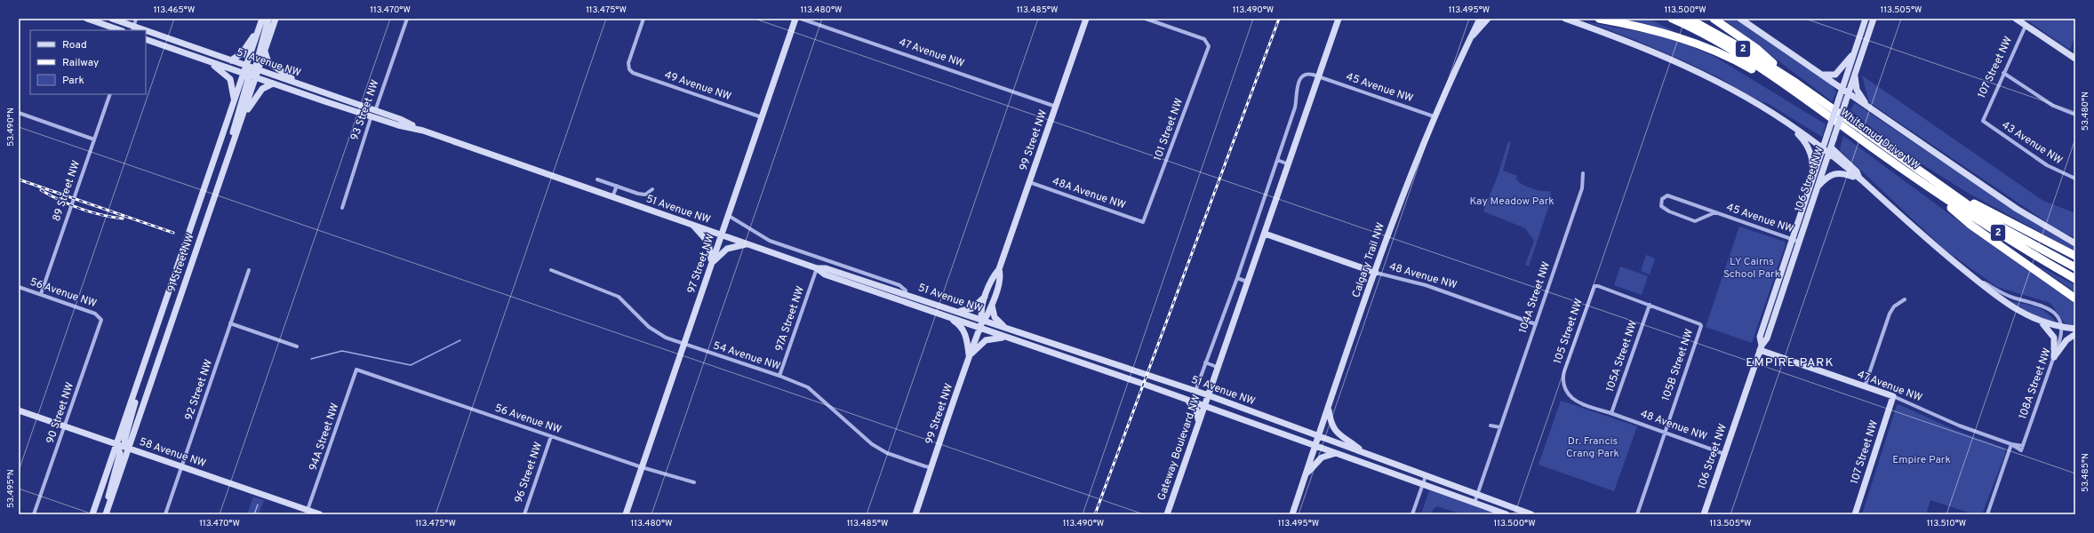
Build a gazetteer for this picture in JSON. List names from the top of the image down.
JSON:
{
  "streets": {
    "highway": ["2", "Whitemud Drive NW"],
    "main road": [
      "47 Avenue NW",
      "51 Avenue NW",
      "107 Street NW",
      "99 Street NW",
      "106 Street NW",
      "Calgary Trail NW",
      "91 Street NW",
      "97 Street NW",
      "48 Avenue NW",
      "Gateway Boulevard NW",
      "58 Avenue NW"
    ],
    "street": [
      "49 Avenue NW",
      "45 Avenue NW",
      "93 Street NW",
      "101 Street NW",
      "43 Avenue NW",
      "89 Street NW",
      "48A Avenue NW",
      "56 Avenue NW",
      "104A Street NW",
      "97A Street NW",
      "105 Street NW",
      "54 Avenue NW",
      "105A Street NW",
      "105B Street NW",
      "108A Street NW",
      "92 Street NW",
      "90 Street NW",
      "94A Street NW",
      "96 Street NW"
    ]
  },
  "crossings": [
    ["47 Avenue NW", "107 Street NW"],
    ["47 Avenue NW", "99 Street NW"],
    ["47 Avenue NW", "106 Street NW"],
    ["47 Avenue NW", "108A Street NW"],
    ["51 Avenue NW", "93 Street NW"],
    ["51 Avenue NW", "99 Street NW"],
    ["51 Avenue NW", "Calgary Trail NW"],
    ["51 Avenue NW", "91 Street NW"],
    ["51 Avenue NW", "97 Street NW"],
    ["51 Avenue NW", "104A Street NW"],
    ["51 Avenue NW", "97A Street NW"],
    ["51 Avenue NW", "Gateway Boulevard NW"],
    ["107 Street NW", "43 Avenue NW"],
    ["49 Avenue NW", "97 Street NW"],
    ["45 Avenue NW", "106 Street NW"],
    ["45 Avenue NW", "Calgary Trail NW"],
    ["45 Avenue NW", "Gateway Boulevard NW"],
    ["101 Street NW", "48A Avenue NW"],
    ["Whitemud Drive NW", "106 Street NW"],
    ["99 Street NW", "48A Avenue NW"],
    ["99 Street NW", "54 Avenue NW"],
    ["106 Street NW", "48 Avenue NW"],
    ["89 Street NW", "56 Avenue NW"],
    ["Calgary Trail NW", "48 Avenue NW"],
    ["91 Street NW", "58 Avenue NW"],
    ["97 Street NW", "56 Avenue NW"],
    ["97 Street NW", "54 Avenue NW"],
    ["48 Avenue NW", "104A Street NW"],
    ["48 Avenue NW", "105 Street NW"],
    ["48 Avenue NW", "105A Street NW"],
    ["48 Avenue NW", "105B Street NW"],
    ["48 Avenue NW", "Gateway Boulevard NW"],
    ["56 Avenue NW", "90 Street NW"],
    ["56 Avenue NW", "94A Street NW"],
    ["56 Avenue NW", "96 Street NW"],
    ["97A Street NW", "54 Avenue NW"],
    ["105 Street NW", "105A Street NW"],
    ["105 Street NW", "105B Street NW"],
    ["105A Street NW", "105B Street NW"],
    ["92 Street NW", "58 Avenue NW"],
    ["90 Street NW", "58 Avenue NW"],
    ["94A Street NW", "58 Avenue NW"]
  ],
  "districts": ["EMPIRE PARK"],
  "parks": [
    "Kay Meadow Park",
    "LY Cairns School Park",
    "Dr. Francis Crang Park",
    "Empire Park"
  ],
  "legend": ["Road", "Railway", "Park"],
  "coordinates": [
    "113.465°W",
    "113.470°W",
    "113.475°W",
    "113.480°W",
    "113.485°W",
    "113.490°W",
    "113.495°W",
    "113.500°W",
    "113.505°W",
    "53.480°N",
    "53.490°N",
    "53.485°N",
    "53.495°N",
    "113.510°W"
  ]
}
